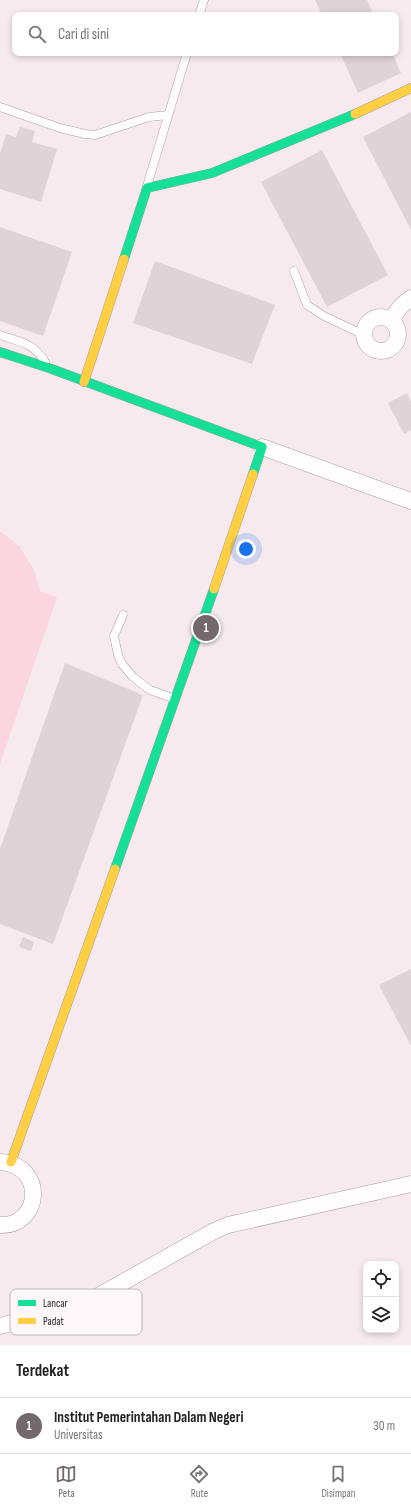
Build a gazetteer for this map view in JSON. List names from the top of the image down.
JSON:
{
  "legend": ["Lancar", "Padat"],
  "page": {
    "search": "Cari di sini",
    "pins": "1",
    "heading": "Terdekat",
    "list": [
      {
        "mark": "1",
        "name": "Institut Pemerintahan Dalam Negeri",
        "note": "Universitas",
        "value": "30 m"
      }
    ],
    "nav": ["Peta", "Rute", "Disimpan"]
  }
}
